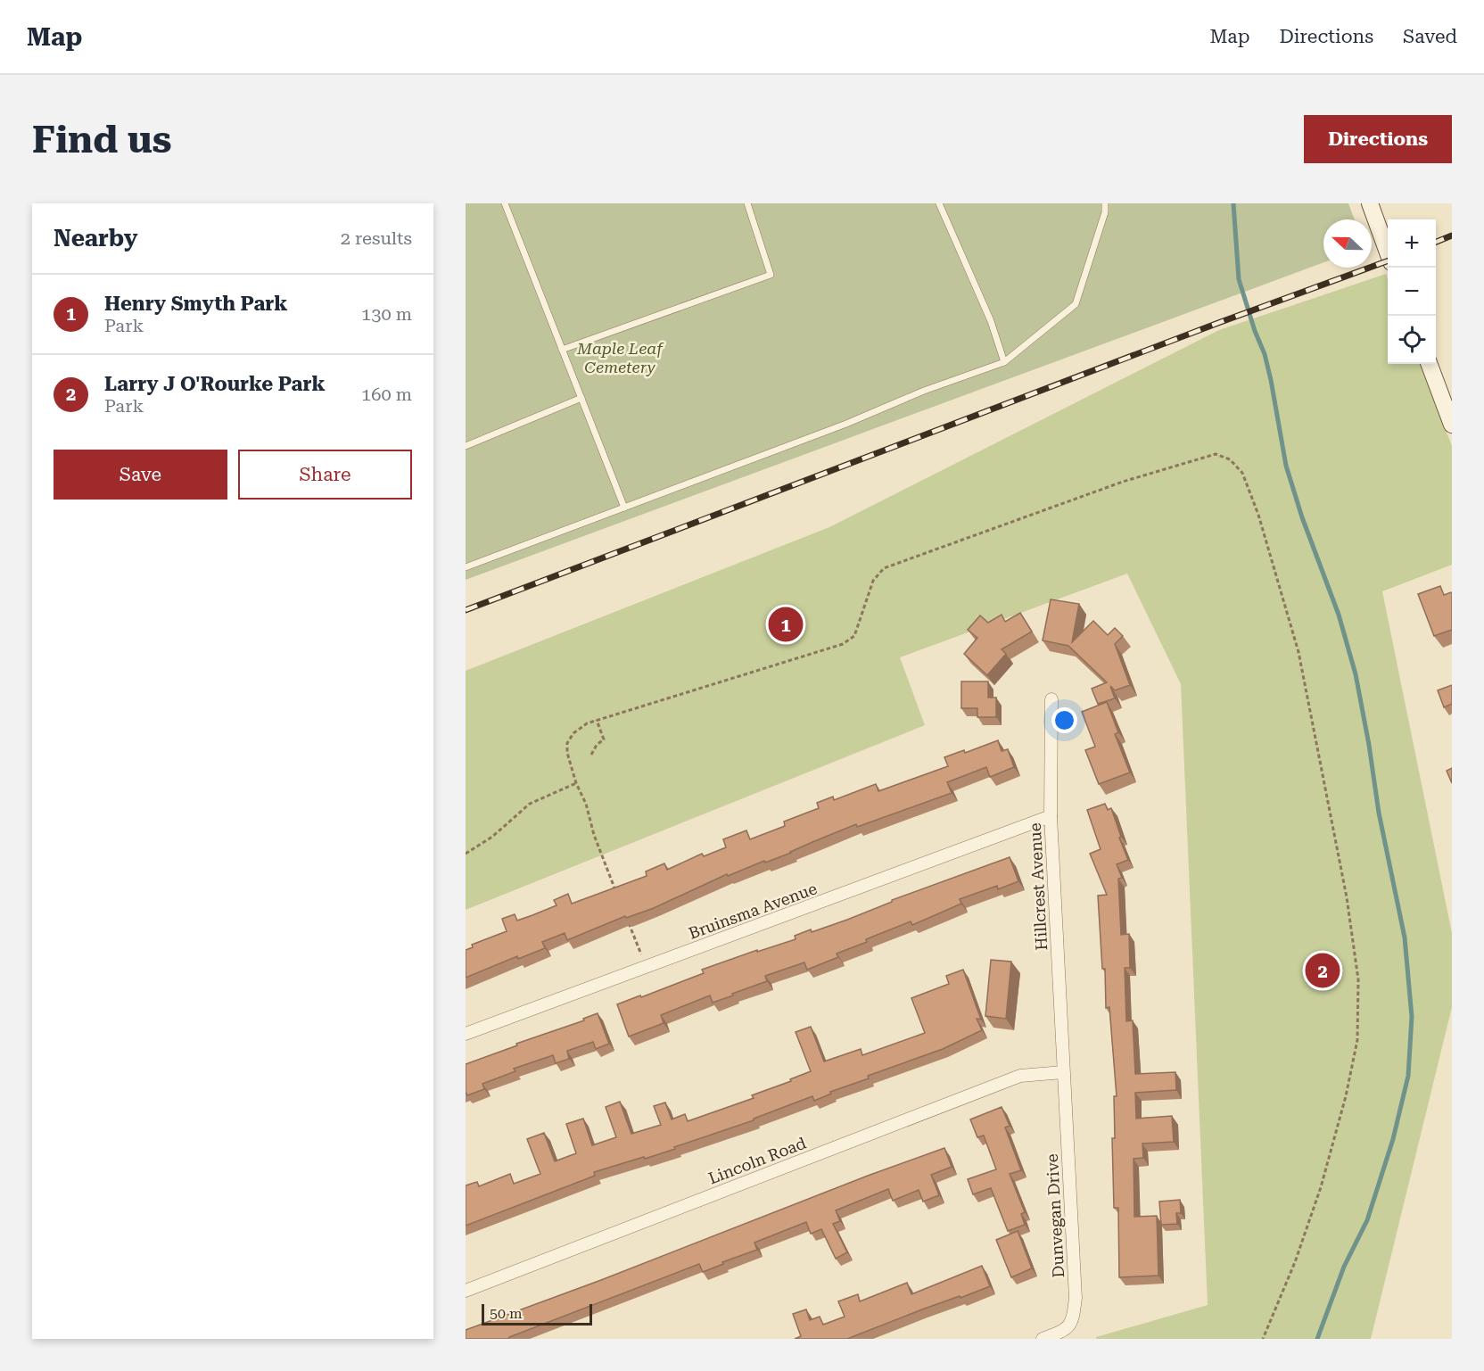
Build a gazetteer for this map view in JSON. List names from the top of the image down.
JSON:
{
  "streets": {
    "street": [
      "Hillcrest Avenue",
      "Bruinsma Avenue",
      "Lincoln Road",
      "Dunvegan Drive"
    ]
  },
  "crossings": [
    ["Hillcrest Avenue", "Bruinsma Avenue"],
    ["Hillcrest Avenue", "Lincoln Road"],
    ["Hillcrest Avenue", "Dunvegan Drive"],
    ["Lincoln Road", "Dunvegan Drive"]
  ],
  "parks": ["Maple Leaf Cemetery"],
  "scale_bar": "50 m",
  "north": "left",
  "page": {
    "header": "Map",
    "nav": ["Map", "Directions", "Saved"],
    "buttons": [
      "Directions",
      ["Save", "Share"]
    ],
    "title": "Find us",
    "heading": ["Nearby", "2 results"],
    "map_buttons": ["+", "−"],
    "list": [
      {
        "mark": "1",
        "name": "Henry Smyth Park",
        "note": "Park",
        "value": "130 m"
      },
      {
        "mark": "2",
        "name": "Larry J O'Rourke Park",
        "note": "Park",
        "value": "160 m"
      }
    ],
    "pins": ["1", "2"],
    "scale": "50 m"
  }
}
